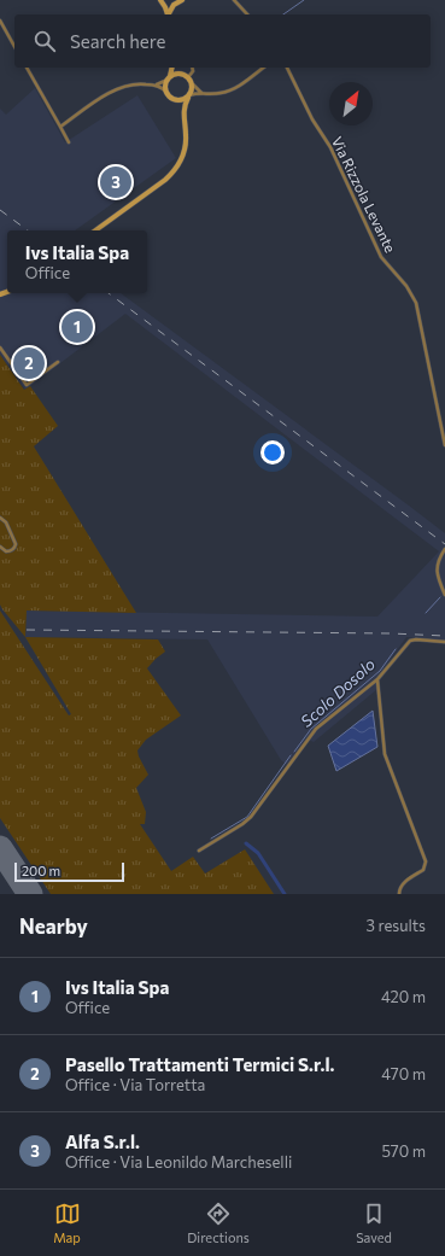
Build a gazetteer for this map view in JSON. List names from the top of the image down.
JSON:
{
  "streets": {
    "street": ["Via Rizzola Levante"]
  },
  "water": ["Scolo Dosolo"],
  "scale_bar": "200 m",
  "north": "top right",
  "page": {
    "search": "Search here",
    "pins": ["3", "1", "2"],
    "popup": ["Ivs Italia Spa", "Office"],
    "scale": "200 m",
    "heading": ["Nearby", "3 results"],
    "list": [
      {
        "mark": "1",
        "name": "Ivs Italia Spa",
        "note": "Office",
        "value": "420 m"
      },
      {
        "mark": "2",
        "name": "Pasello Trattamenti Termici S.r.l.",
        "note": "Office · Via Torretta",
        "value": "470 m"
      },
      {
        "mark": "3",
        "name": "Alfa S.r.l.",
        "note": "Office · Via Leonildo Marcheselli",
        "value": "570 m"
      }
    ],
    "nav": ["Map", "Directions", "Saved"]
  }
}
